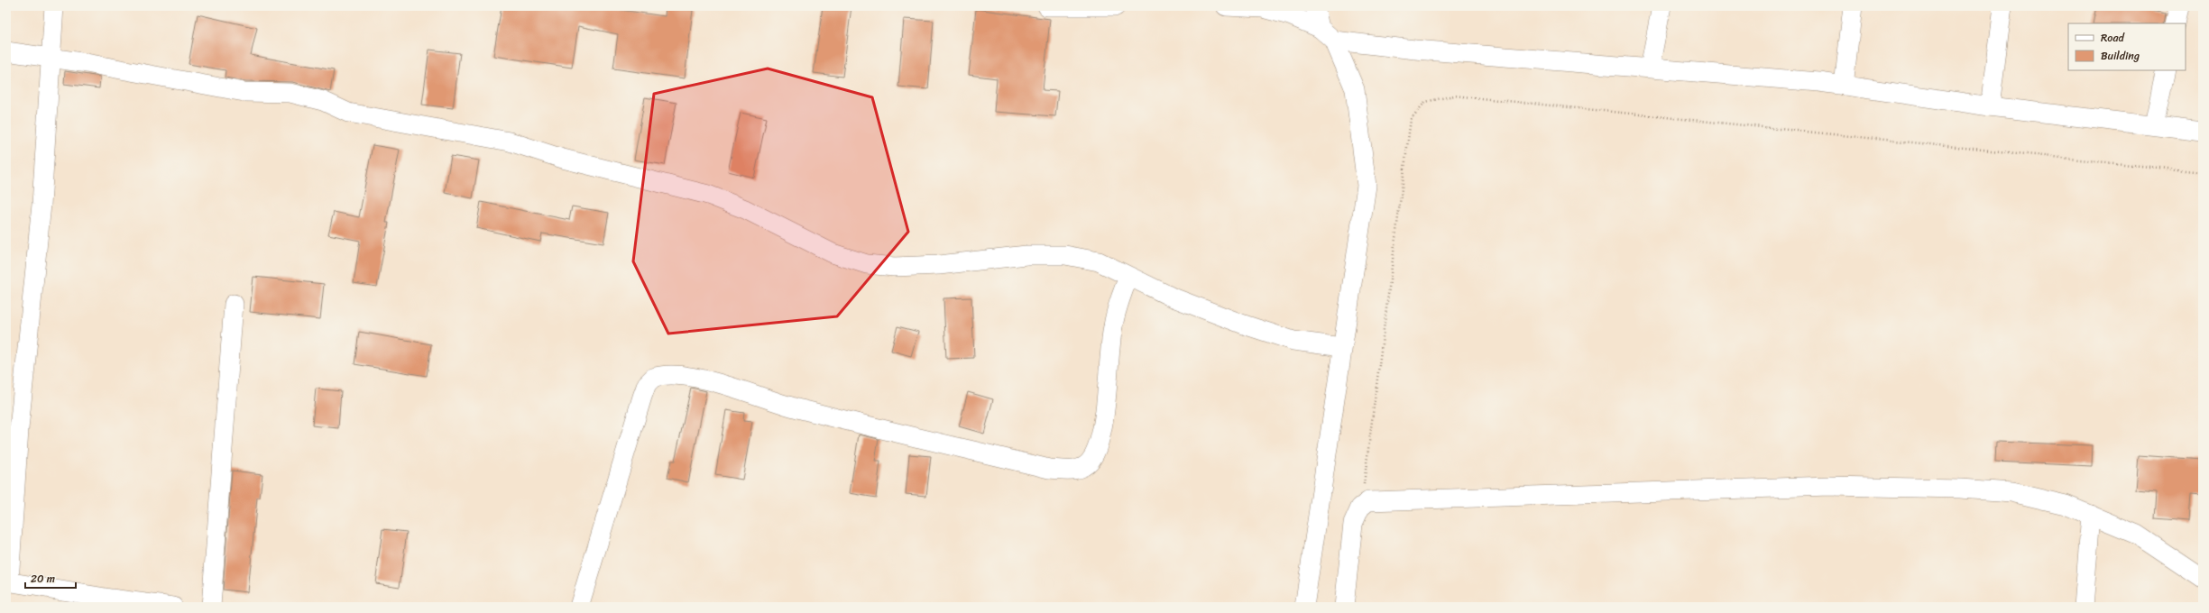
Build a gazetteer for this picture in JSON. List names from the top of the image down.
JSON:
{
  "legend": ["Road", "Building"],
  "scale_bar": "20 m"
}
